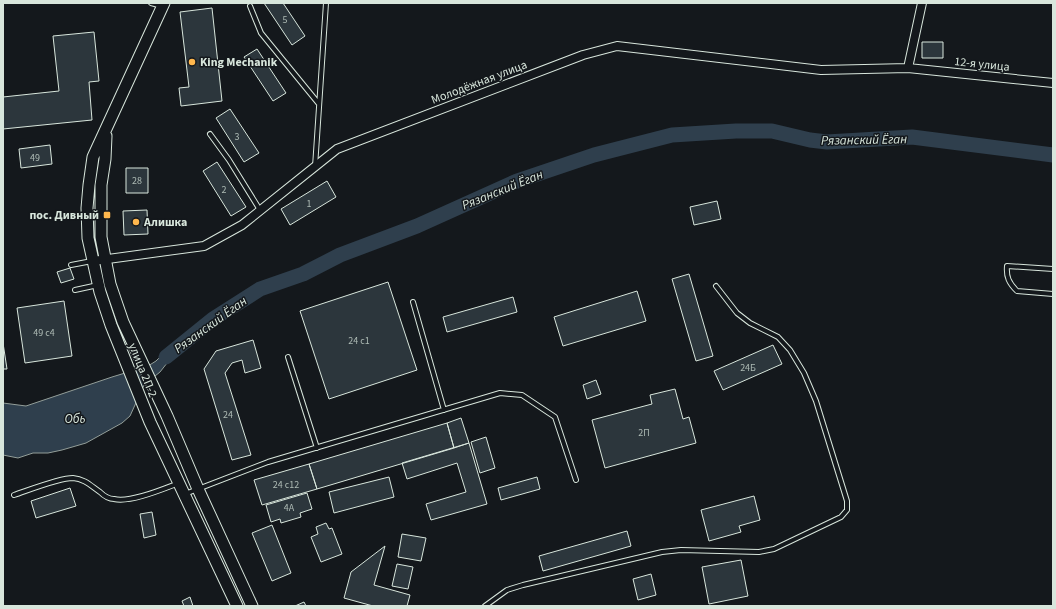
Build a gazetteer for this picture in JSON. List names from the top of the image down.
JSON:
{
  "streets": {
    "main road": ["улица 2П-2"],
    "street": ["12-я улица", "Молодёжная улица"]
  },
  "crossings": [
    ["12-я улица", "Молодёжная улица"],
    ["Молодёжная улица", "улица 2П-2"]
  ],
  "water": ["Рязанский Ёган", "Обь"],
  "places": {
    "other": ["King Mechanik", "Алишка"],
    "transit": ["пос. Дивный"]
  },
  "house_numbers": [
    "5",
    "3",
    "49",
    "28",
    "2",
    "1",
    "49 с4",
    "24 с1",
    "24Б",
    "24",
    "2П",
    "24 с12",
    "4А"
  ]
}
